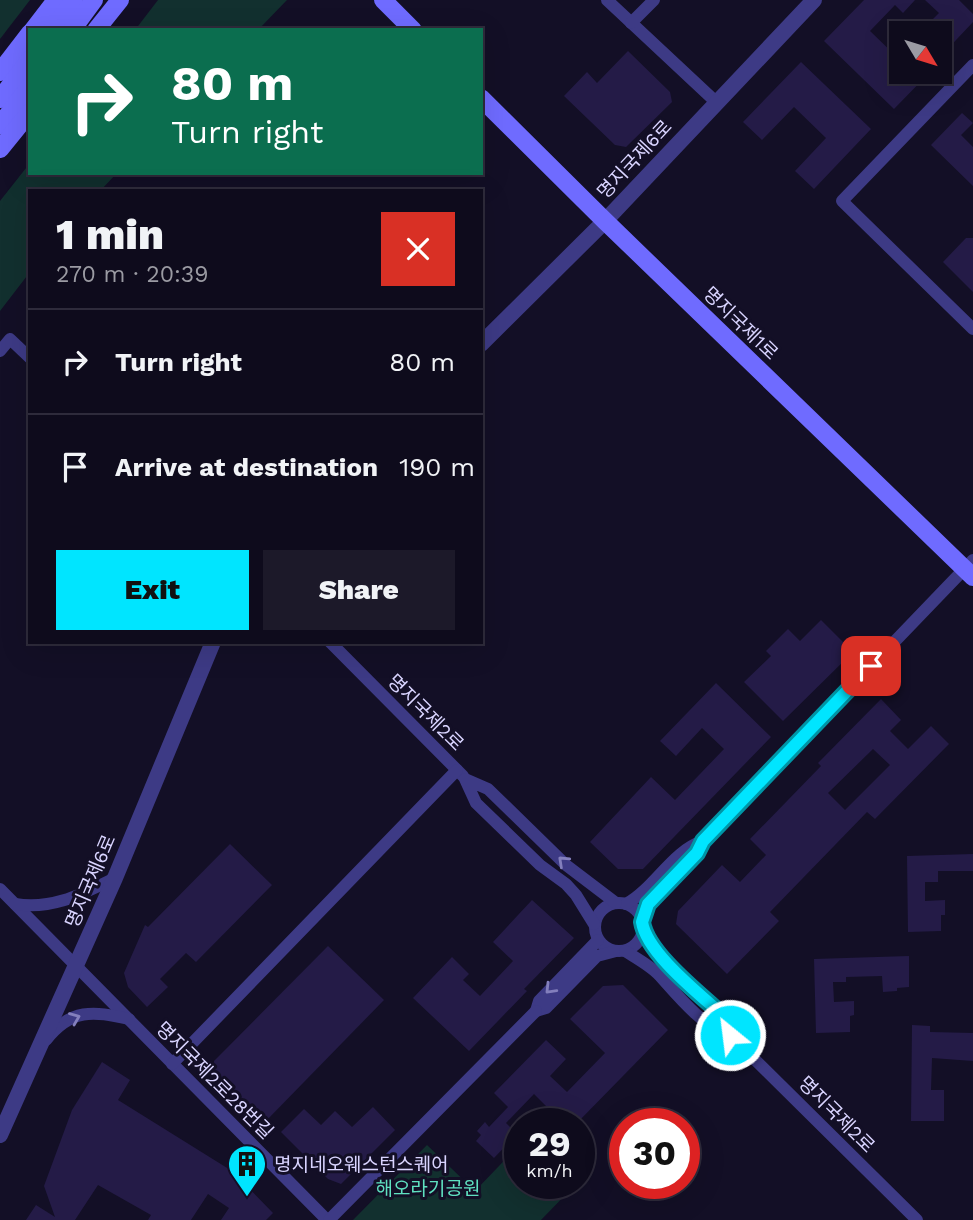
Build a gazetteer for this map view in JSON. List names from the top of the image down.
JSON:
{
  "streets": {
    "main road": ["명지국제1로"],
    "street": ["명지국제6로", "명지국제2로", "명지국제2로28번길"]
  },
  "crossings": [
    ["명지국제6로", "명지국제1로"],
    ["명지국제6로", "명지국제2로28번길"],
    ["명지국제2로", "명지국제2로28번길"]
  ],
  "parks": ["해오라기공원"],
  "places": {
    "building": ["명지네오웨스턴스퀘어"]
  },
  "north": "bottom right",
  "page": {
    "turn": ["80 m", "Turn right"],
    "heading": ["1 min", "270 m · 20:39"],
    "list": [
      {
        "name": "Turn right",
        "value": "80 m"
      },
      {
        "name": "Arrive at destination",
        "value": "190 m"
      }
    ],
    "buttons": ["Exit", "Share"],
    "speed": "29 km/h",
    "limit": "30"
  }
}
